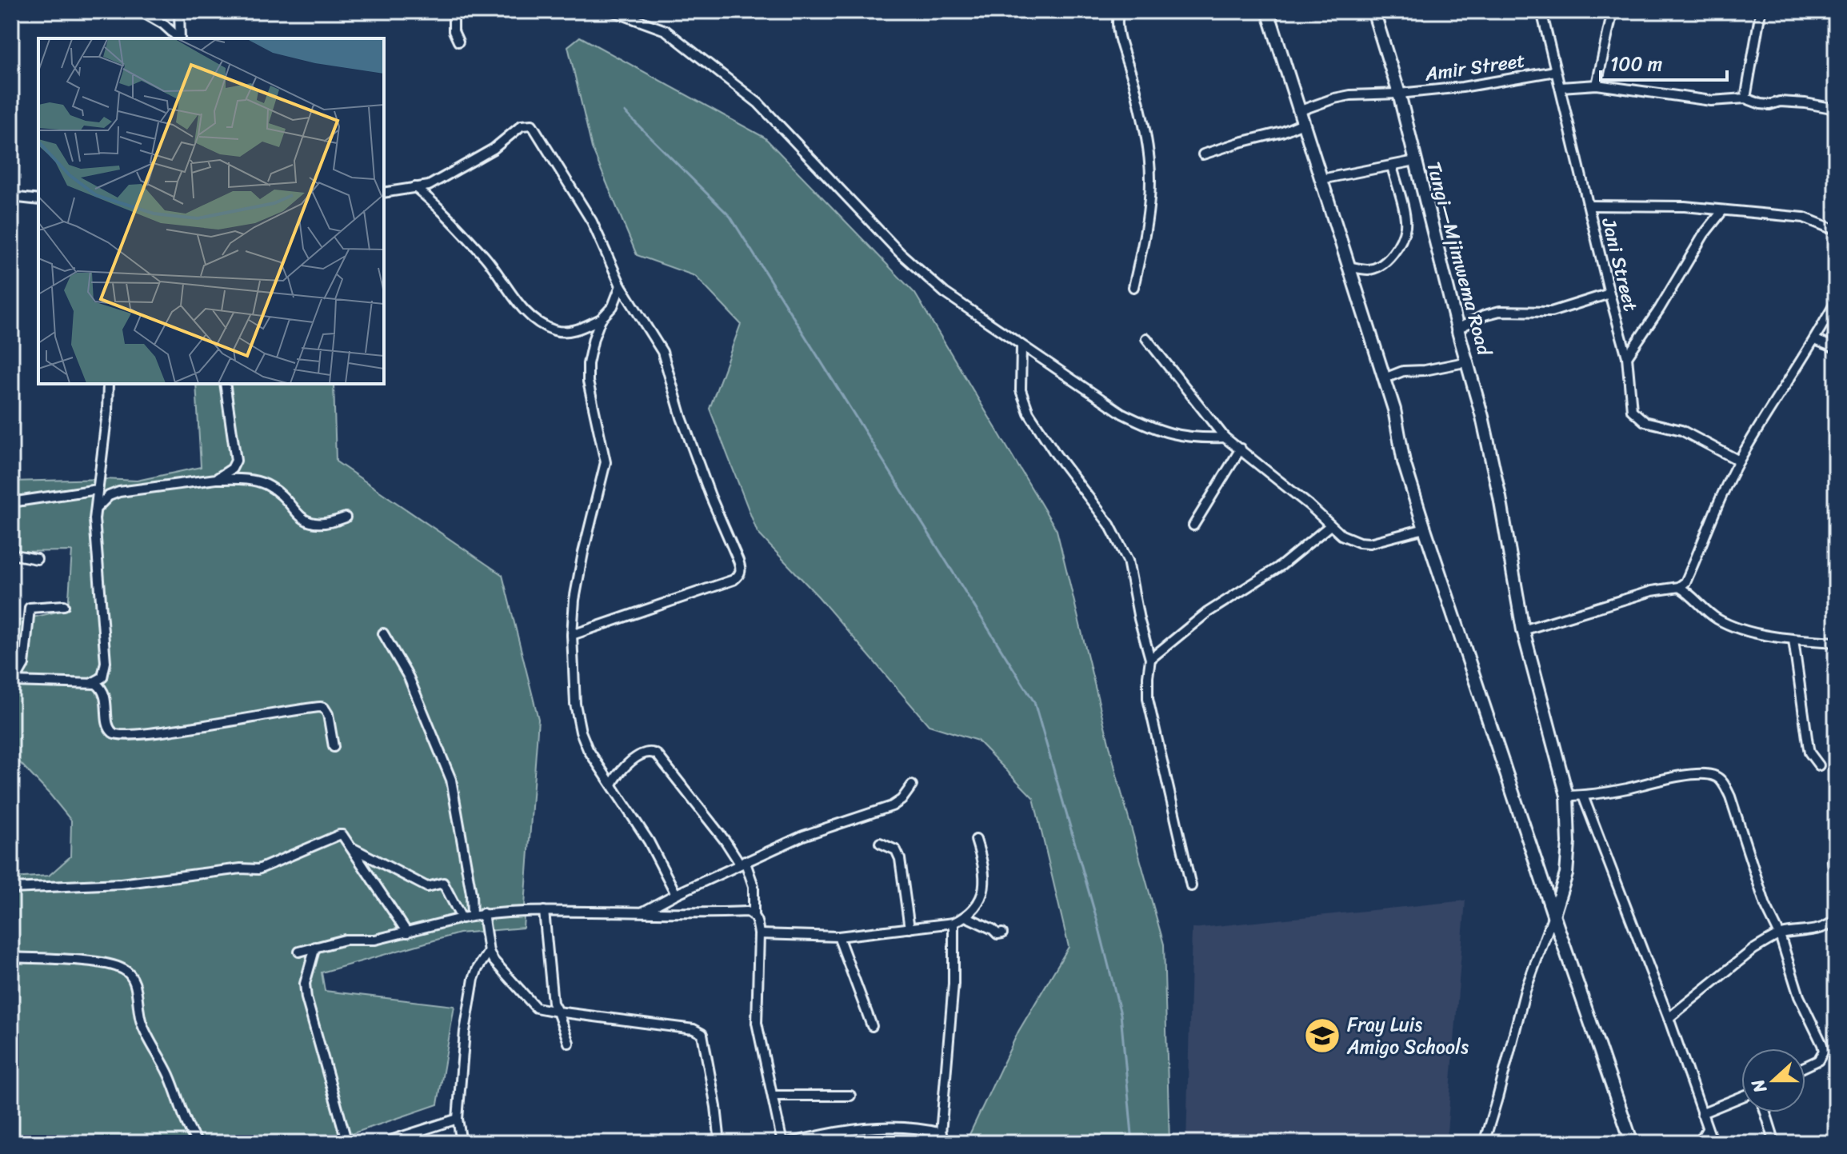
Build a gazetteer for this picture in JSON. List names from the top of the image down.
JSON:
{
  "streets": {
    "street": ["Amir Street", "Tungi—Mjimwema Road", "Jani Street"]
  },
  "crossings": [
    ["Amir Street", "Tungi—Mjimwema Road"],
    ["Amir Street", "Jani Street"]
  ],
  "places": {
    "school or university": ["Fray Luis Amigo Schools"]
  },
  "scale_bar": "100 m",
  "north": "left"
}
